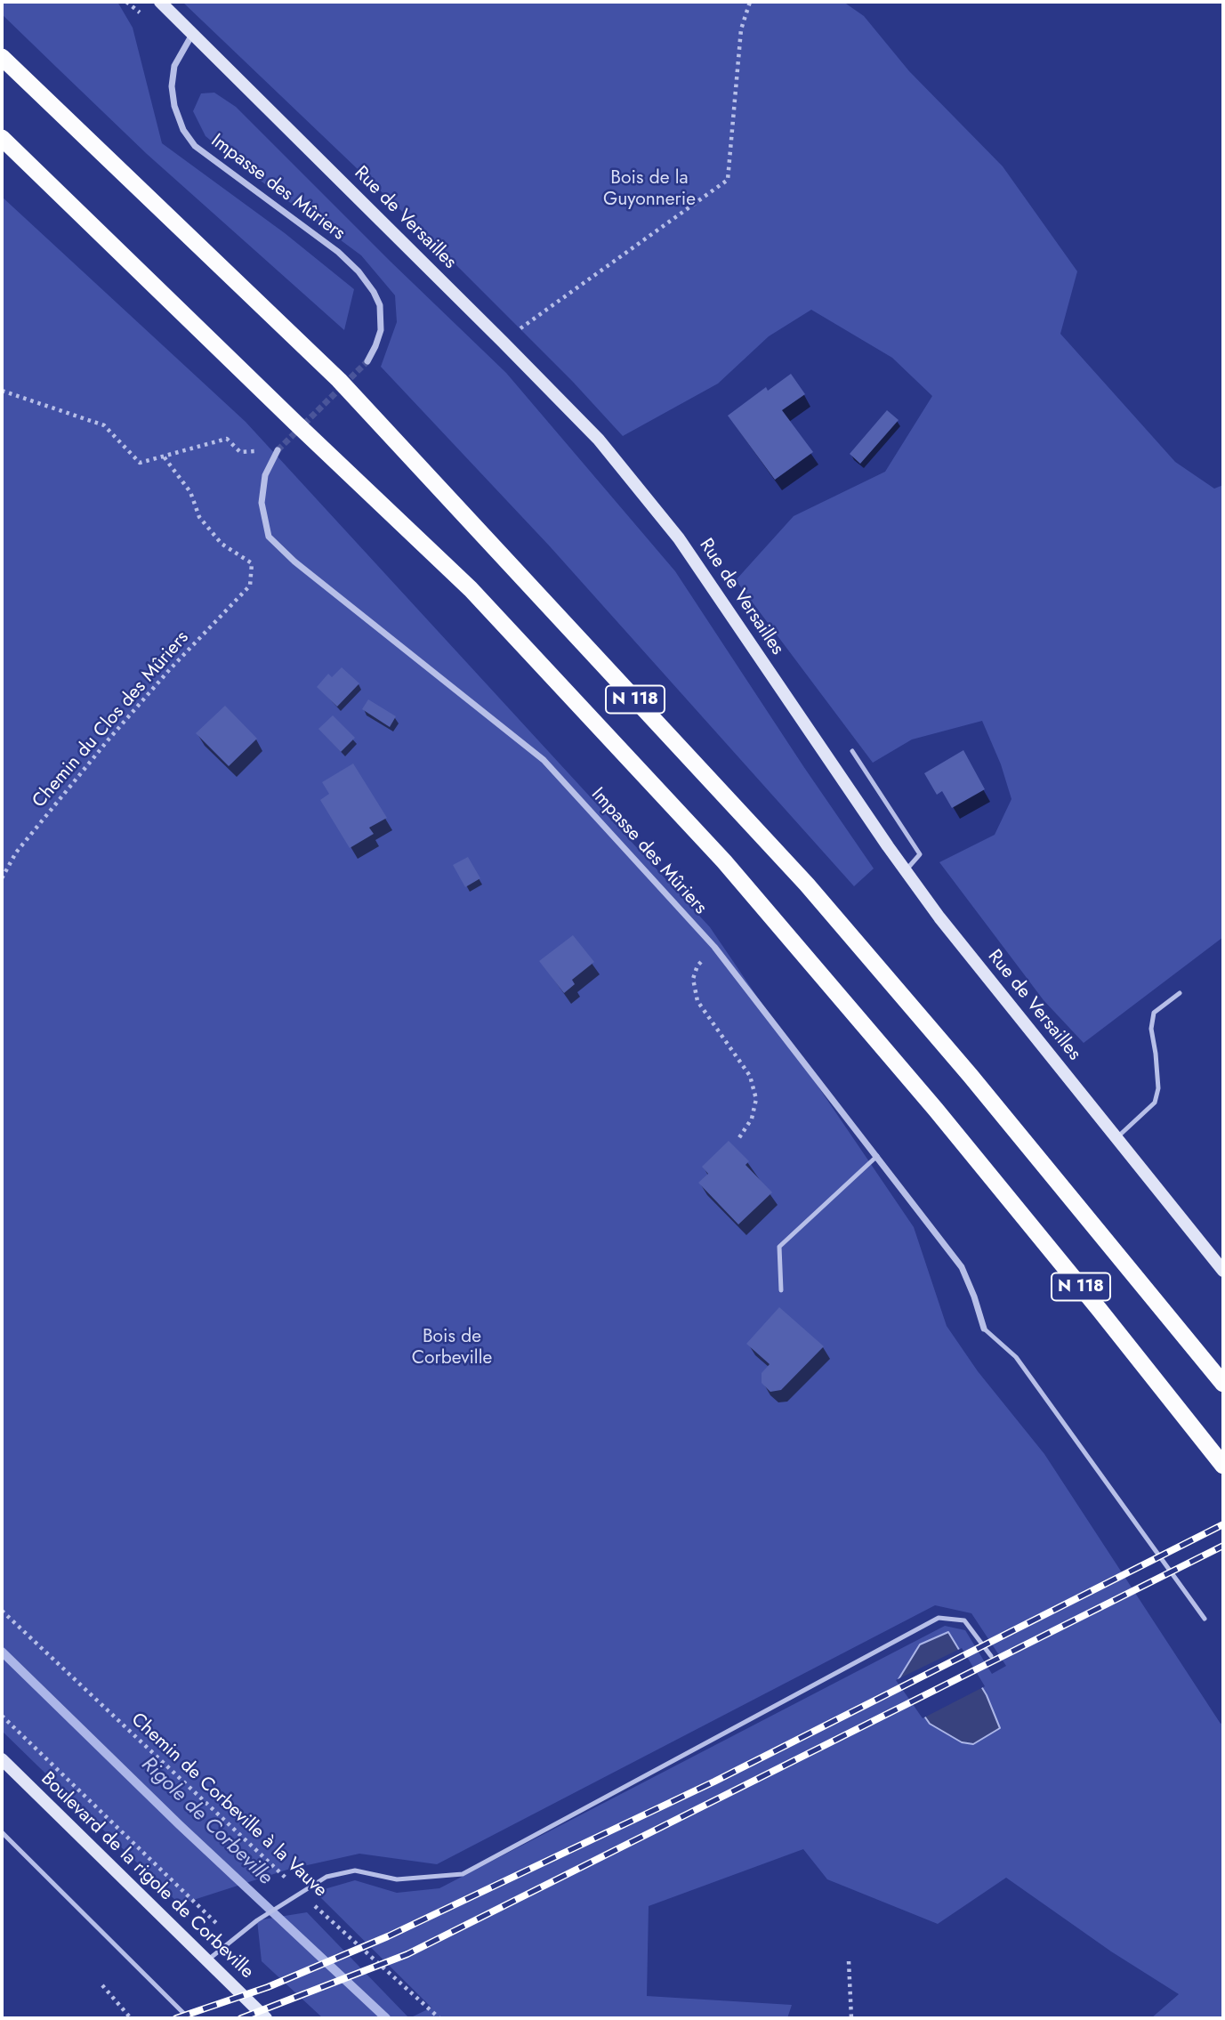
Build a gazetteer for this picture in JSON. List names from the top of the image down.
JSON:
{
  "streets": {
    "highway": ["N 118"],
    "main road": ["Rue de Versailles", "Boulevard de la rigole de Corbeville"],
    "street": ["Impasse des Mûriers"],
    "path": ["Chemin du Clos des Mûriers", "Chemin de Corbeville à la Vauve"]
  },
  "crossings": [
    ["Impasse des Mûriers", "Rue de Versailles"]
  ],
  "water": ["Rigole de Corbeville"],
  "parks": ["Bois de la Guyonnerie", "Bois de Corbeville"]
}
